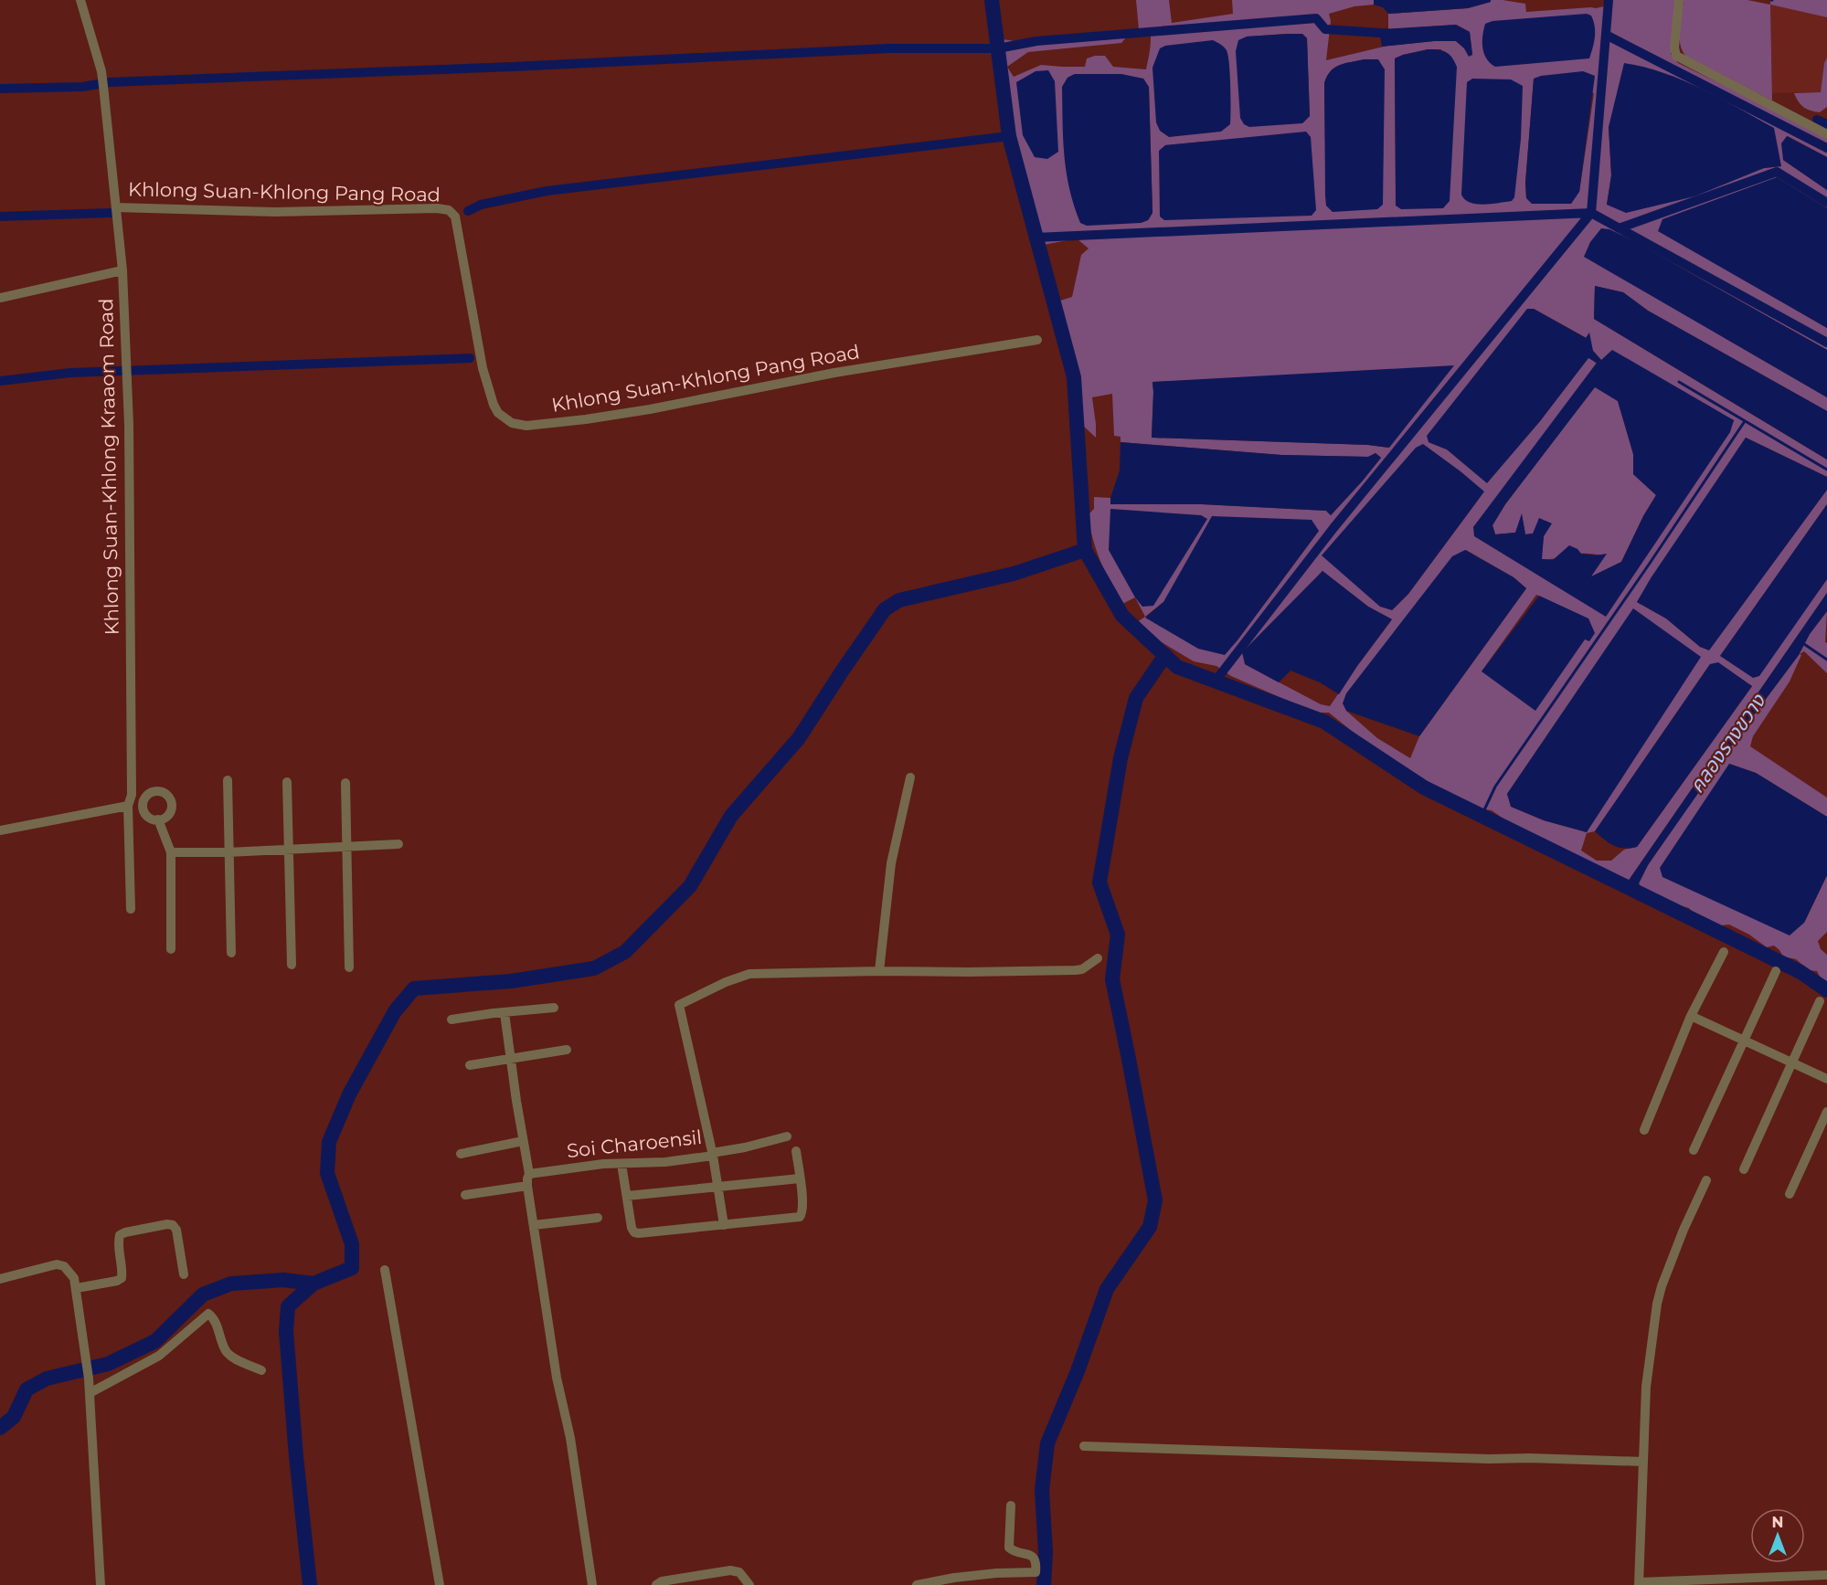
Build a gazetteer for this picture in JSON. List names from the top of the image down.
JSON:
{
  "streets": {
    "street": ["Khlong Suan-Khlong Pang Road", "Khlong Suan-Khlong Kraaom Road", "Soi Charoensil"]
  },
  "crossings": [
    ["Khlong Suan-Khlong Pang Road", "Khlong Suan-Khlong Kraaom Road"]
  ],
  "water": ["คลองรางขวาง"],
  "north": "top"
}
